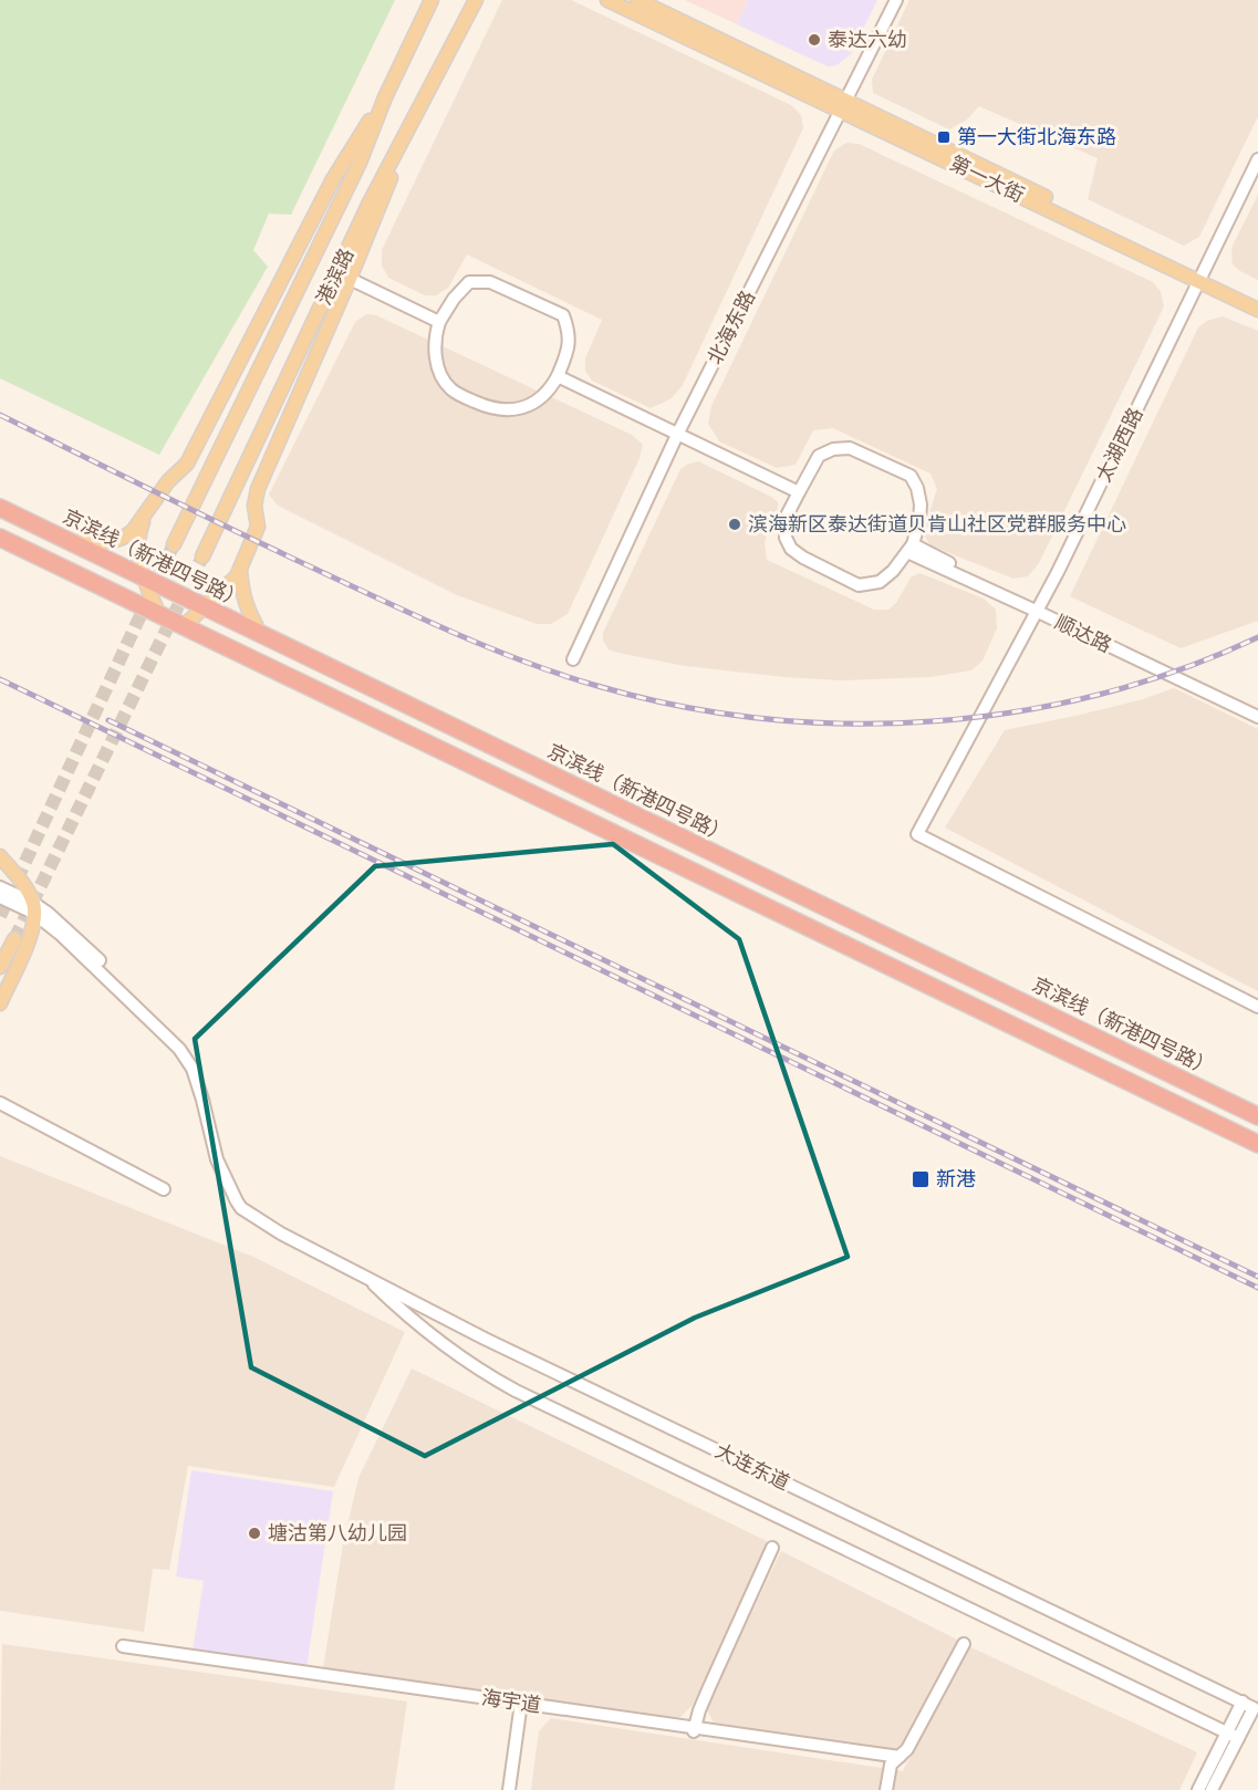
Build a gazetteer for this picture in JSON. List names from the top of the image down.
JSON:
{
  "streets": {
    "highway": ["京滨线（新港四号路）"],
    "main road": ["第一大街", "港滨路"],
    "street": [
      "北海东路",
      "太湖西路",
      "顺达路",
      "大连东道",
      "海宇道"
    ]
  },
  "crossings": [
    ["第一大街", "北海东路"],
    ["第一大街", "太湖西路"],
    ["太湖西路", "顺达路"]
  ],
  "places": {
    "other": ["泰达六幼", "滨海新区泰达街道贝肯山社区党群服务中心", "塘沽第八幼儿园"],
    "transit": ["第一大街北海东路", "新港"]
  }
}
